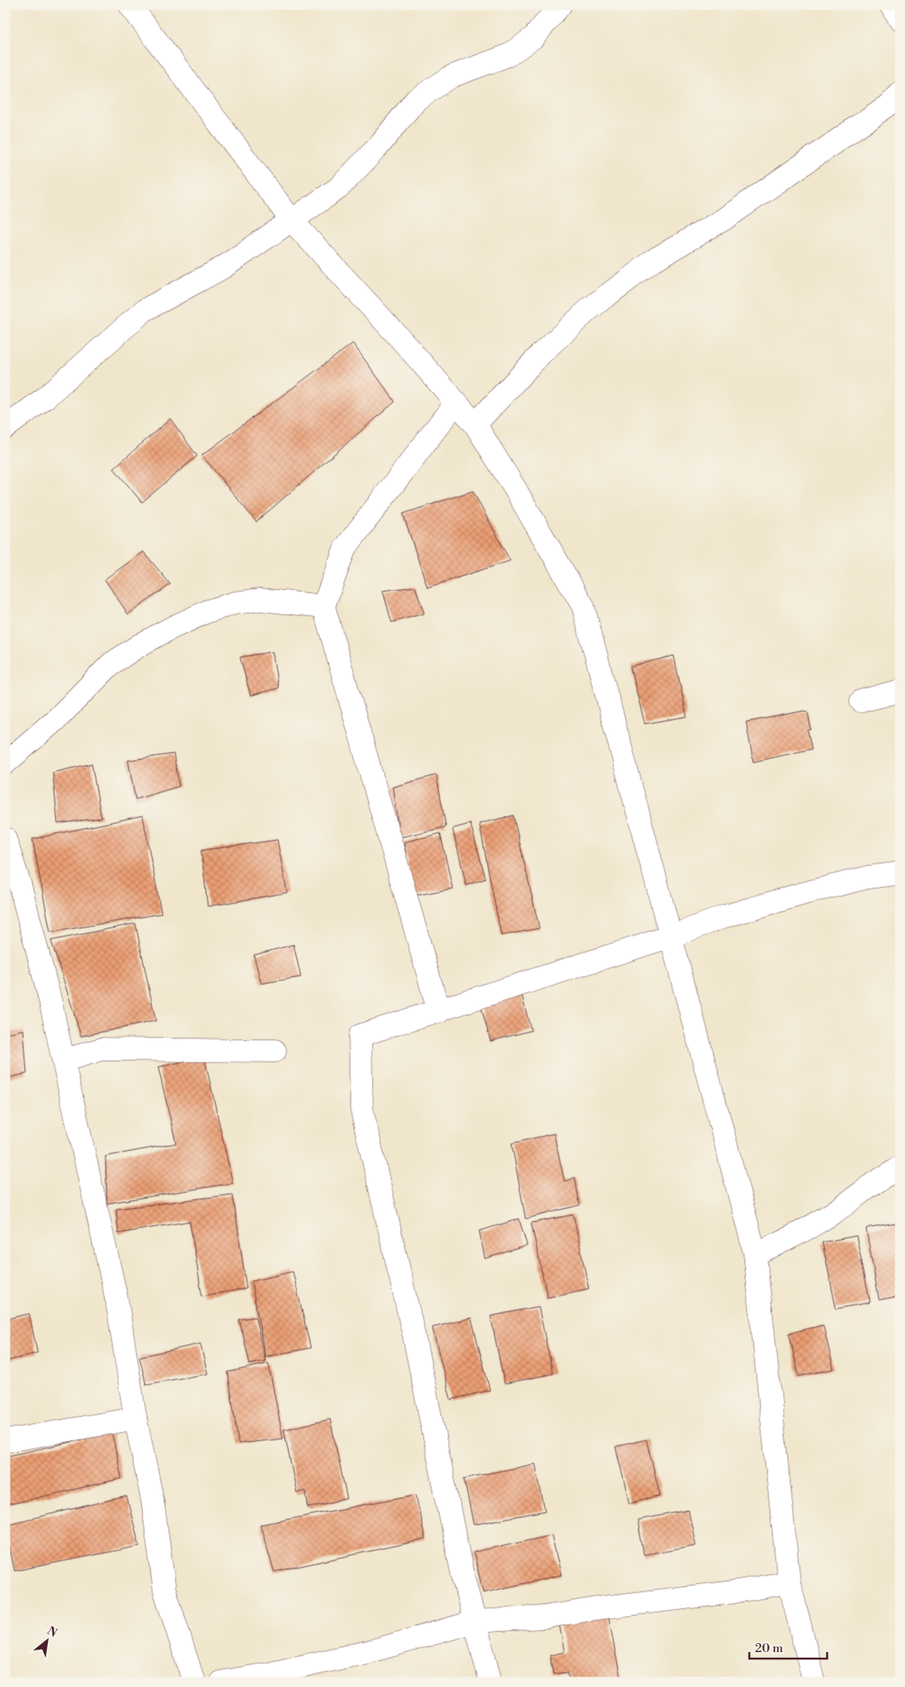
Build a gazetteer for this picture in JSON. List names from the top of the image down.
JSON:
{
  "scale_bar": "20 m",
  "north": "top right"
}
